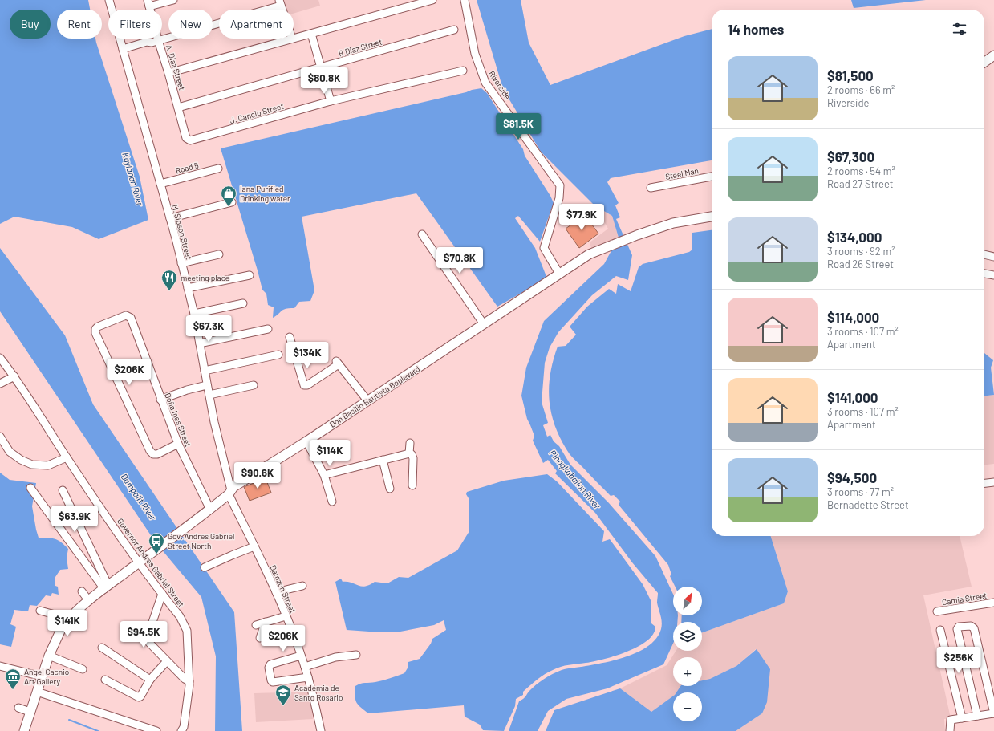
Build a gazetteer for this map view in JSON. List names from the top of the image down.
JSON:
{
  "streets": {
    "main road": ["Don Basilio Bautista Boulevard"],
    "street": [
      "R Diaz Street",
      "A. Diaz Street",
      "Riverside",
      "J. Cancio Street",
      "Road 5",
      "Steel Man",
      "M. Sioson Street",
      "Doña Ines Street",
      "Governor Andres Gabriel Street",
      "Damzon Street",
      "Camia Street"
    ]
  },
  "crossings": [
    ["R Diaz Street", "A. Diaz Street"],
    ["A. Diaz Street", "J. Cancio Street"],
    ["Riverside", "Don Basilio Bautista Boulevard"],
    ["Road 5", "M. Sioson Street"],
    ["M. Sioson Street", "Don Basilio Bautista Boulevard"],
    ["M. Sioson Street", "Damzon Street"],
    ["Don Basilio Bautista Boulevard", "Doña Ines Street"],
    ["Don Basilio Bautista Boulevard", "Governor Andres Gabriel Street"],
    ["Don Basilio Bautista Boulevard", "Damzon Street"]
  ],
  "water": ["Kaylanan River", "Pinagkabalian River", "Dampalit River"],
  "places": {
    "shop": ["Iana Purified Drinking water"],
    "restaurant": ["meeting place"],
    "bus stop": ["Gov. Andres Gabriel Street North"],
    "museum": ["Angel Cacnio Art Gallery"],
    "school or university": ["Academia de Santo Rosario"]
  },
  "north": "top right",
  "page": {
    "chip": [
      "Buy",
      "Rent",
      "Filters",
      "New",
      "Apartment"
    ],
    "heading": "14 homes",
    "list": [
      {
        "name": "$81,500",
        "note": "2 rooms · 66 m² · Riverside"
      },
      {
        "name": "$67,300",
        "note": "2 rooms · 54 m² · Road 27 Street"
      },
      {
        "name": "$134,000",
        "note": "3 rooms · 92 m² · Road 26 Street"
      },
      {
        "name": "$114,000",
        "note": "3 rooms · 107 m² · Apartment"
      },
      {
        "name": "$141,000",
        "note": "3 rooms · 107 m² · Apartment"
      },
      {
        "name": "$94,500",
        "note": "3 rooms · 77 m² · Bernadette Street"
      }
    ],
    "price": [
      "$80.8K",
      "$81.5K",
      "$77.9K",
      "$70.8K",
      "$67.3K",
      "$134K",
      "$206K",
      "$114K",
      "$90.6K",
      "$63.9K",
      "$141K",
      "$94.5K",
      "$206K",
      "$256K"
    ],
    "map_buttons": ["+", "−"]
  }
}
